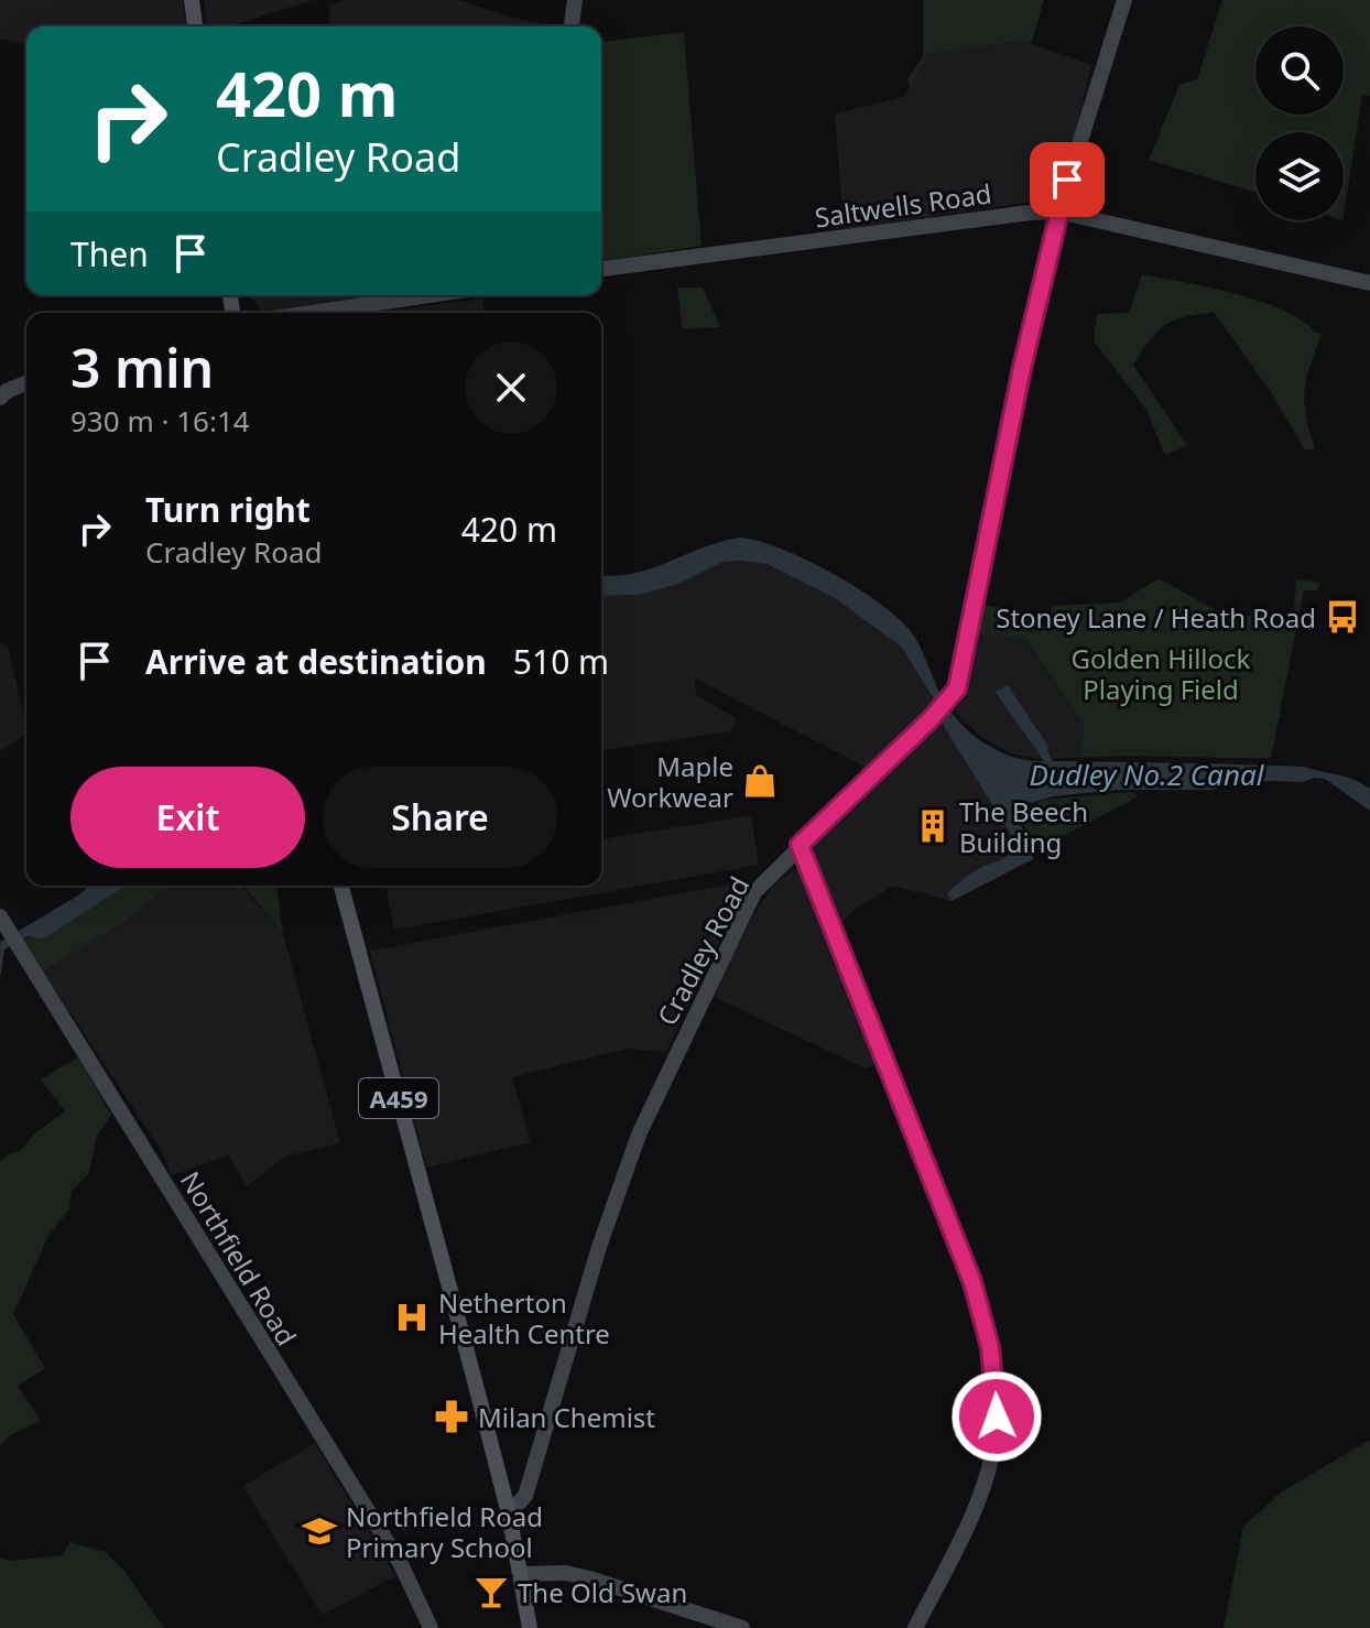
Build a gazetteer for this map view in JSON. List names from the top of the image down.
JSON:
{
  "streets": {
    "main road": ["A459"],
    "street": ["Saltwells Road", "Cradley Road", "Northfield Road"]
  },
  "crossings": [
    ["Saltwells Road", "Cradley Road"],
    ["Cradley Road", "A459"]
  ],
  "water": ["Dudley No.2 Canal"],
  "parks": ["Golden Hillock Playing Field"],
  "places": {
    "bus stop": ["Stoney Lane / Heath Road"],
    "shop": ["Maple Workwear"],
    "building": ["The Beech Building"],
    "hospital": ["Netherton Health Centre"],
    "pharmacy": ["Milan Chemist"],
    "school or university": ["Northfield Road Primary School"],
    "bar": ["The Old Swan"]
  },
  "page": {
    "turn": ["420 m", "Cradley Road"],
    "then": "Then",
    "heading": ["3 min", "930 m · 16:14"],
    "list": [
      {
        "name": "Turn right",
        "note": "Cradley Road",
        "value": "420 m"
      },
      {
        "name": "Arrive at destination",
        "value": "510 m"
      }
    ],
    "buttons": ["Exit", "Share"]
  }
}
